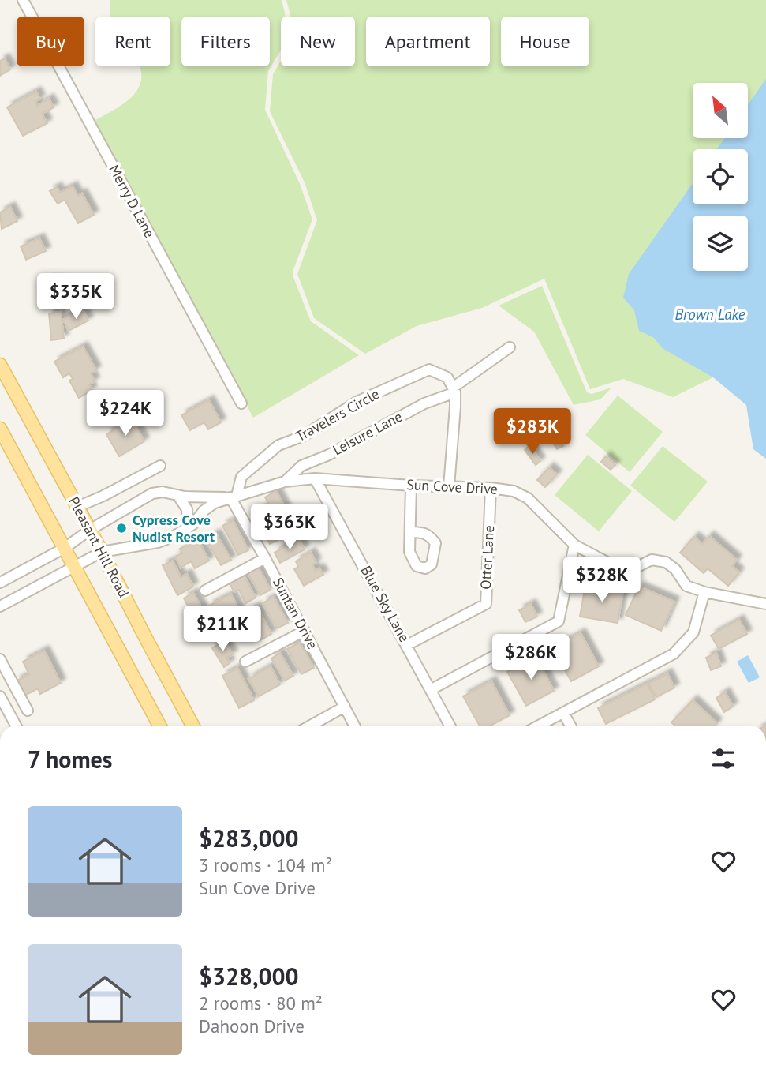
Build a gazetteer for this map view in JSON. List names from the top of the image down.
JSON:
{
  "streets": {
    "main road": ["Pleasant Hill Road"],
    "street": [
      "Merry D Lane",
      "Travelers Circle",
      "Leisure Lane",
      "Sun Cove Drive",
      "Otter Lane",
      "Blue Sky Lane",
      "Suntan Drive"
    ]
  },
  "crossings": [
    ["Travelers Circle", "Leisure Lane"],
    ["Travelers Circle", "Sun Cove Drive"],
    ["Travelers Circle", "Suntan Drive"],
    ["Leisure Lane", "Sun Cove Drive"],
    ["Sun Cove Drive", "Pleasant Hill Road"],
    ["Sun Cove Drive", "Otter Lane"],
    ["Sun Cove Drive", "Blue Sky Lane"],
    ["Sun Cove Drive", "Suntan Drive"],
    ["Otter Lane", "Blue Sky Lane"]
  ],
  "water": ["Brown Lake"],
  "places": ["Cypress Cove Nudist Resort"],
  "north": "top left",
  "page": {
    "chip": [
      "Buy",
      "Rent",
      "Filters",
      "New",
      "Apartment",
      "House"
    ],
    "price": [
      "$335K",
      "$224K",
      "$283K",
      "$363K",
      "$328K",
      "$211K",
      "$286K"
    ],
    "heading": "7 homes",
    "list": [
      {
        "name": "$283,000",
        "note": "3 rooms · 104 m² · Sun Cove Drive"
      },
      {
        "name": "$328,000",
        "note": "2 rooms · 80 m² · Dahoon Drive"
      }
    ]
  }
}
